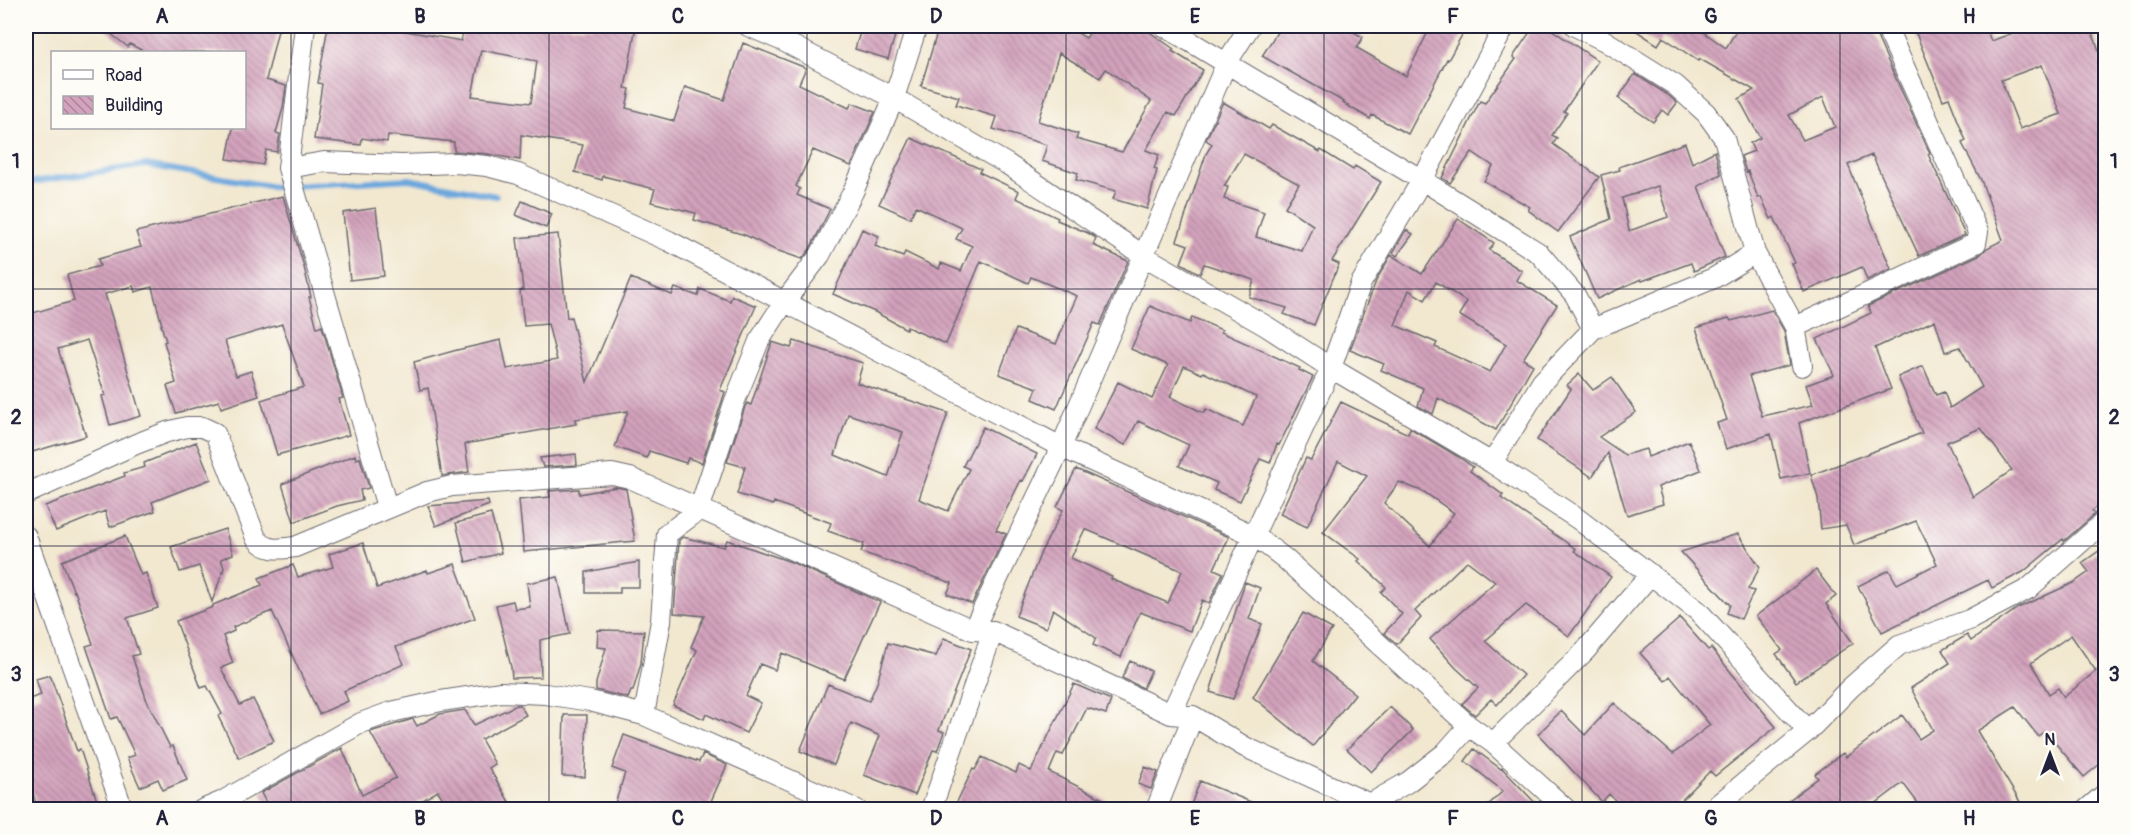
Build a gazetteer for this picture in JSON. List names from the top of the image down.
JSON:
{
  "legend": ["Road", "Building"],
  "north": "top",
  "grid": {
    "columns": [
      "A",
      "B",
      "C",
      "D",
      "E",
      "F",
      "G",
      "H"
    ],
    "rows": ["1", "2", "3"]
  }
}
